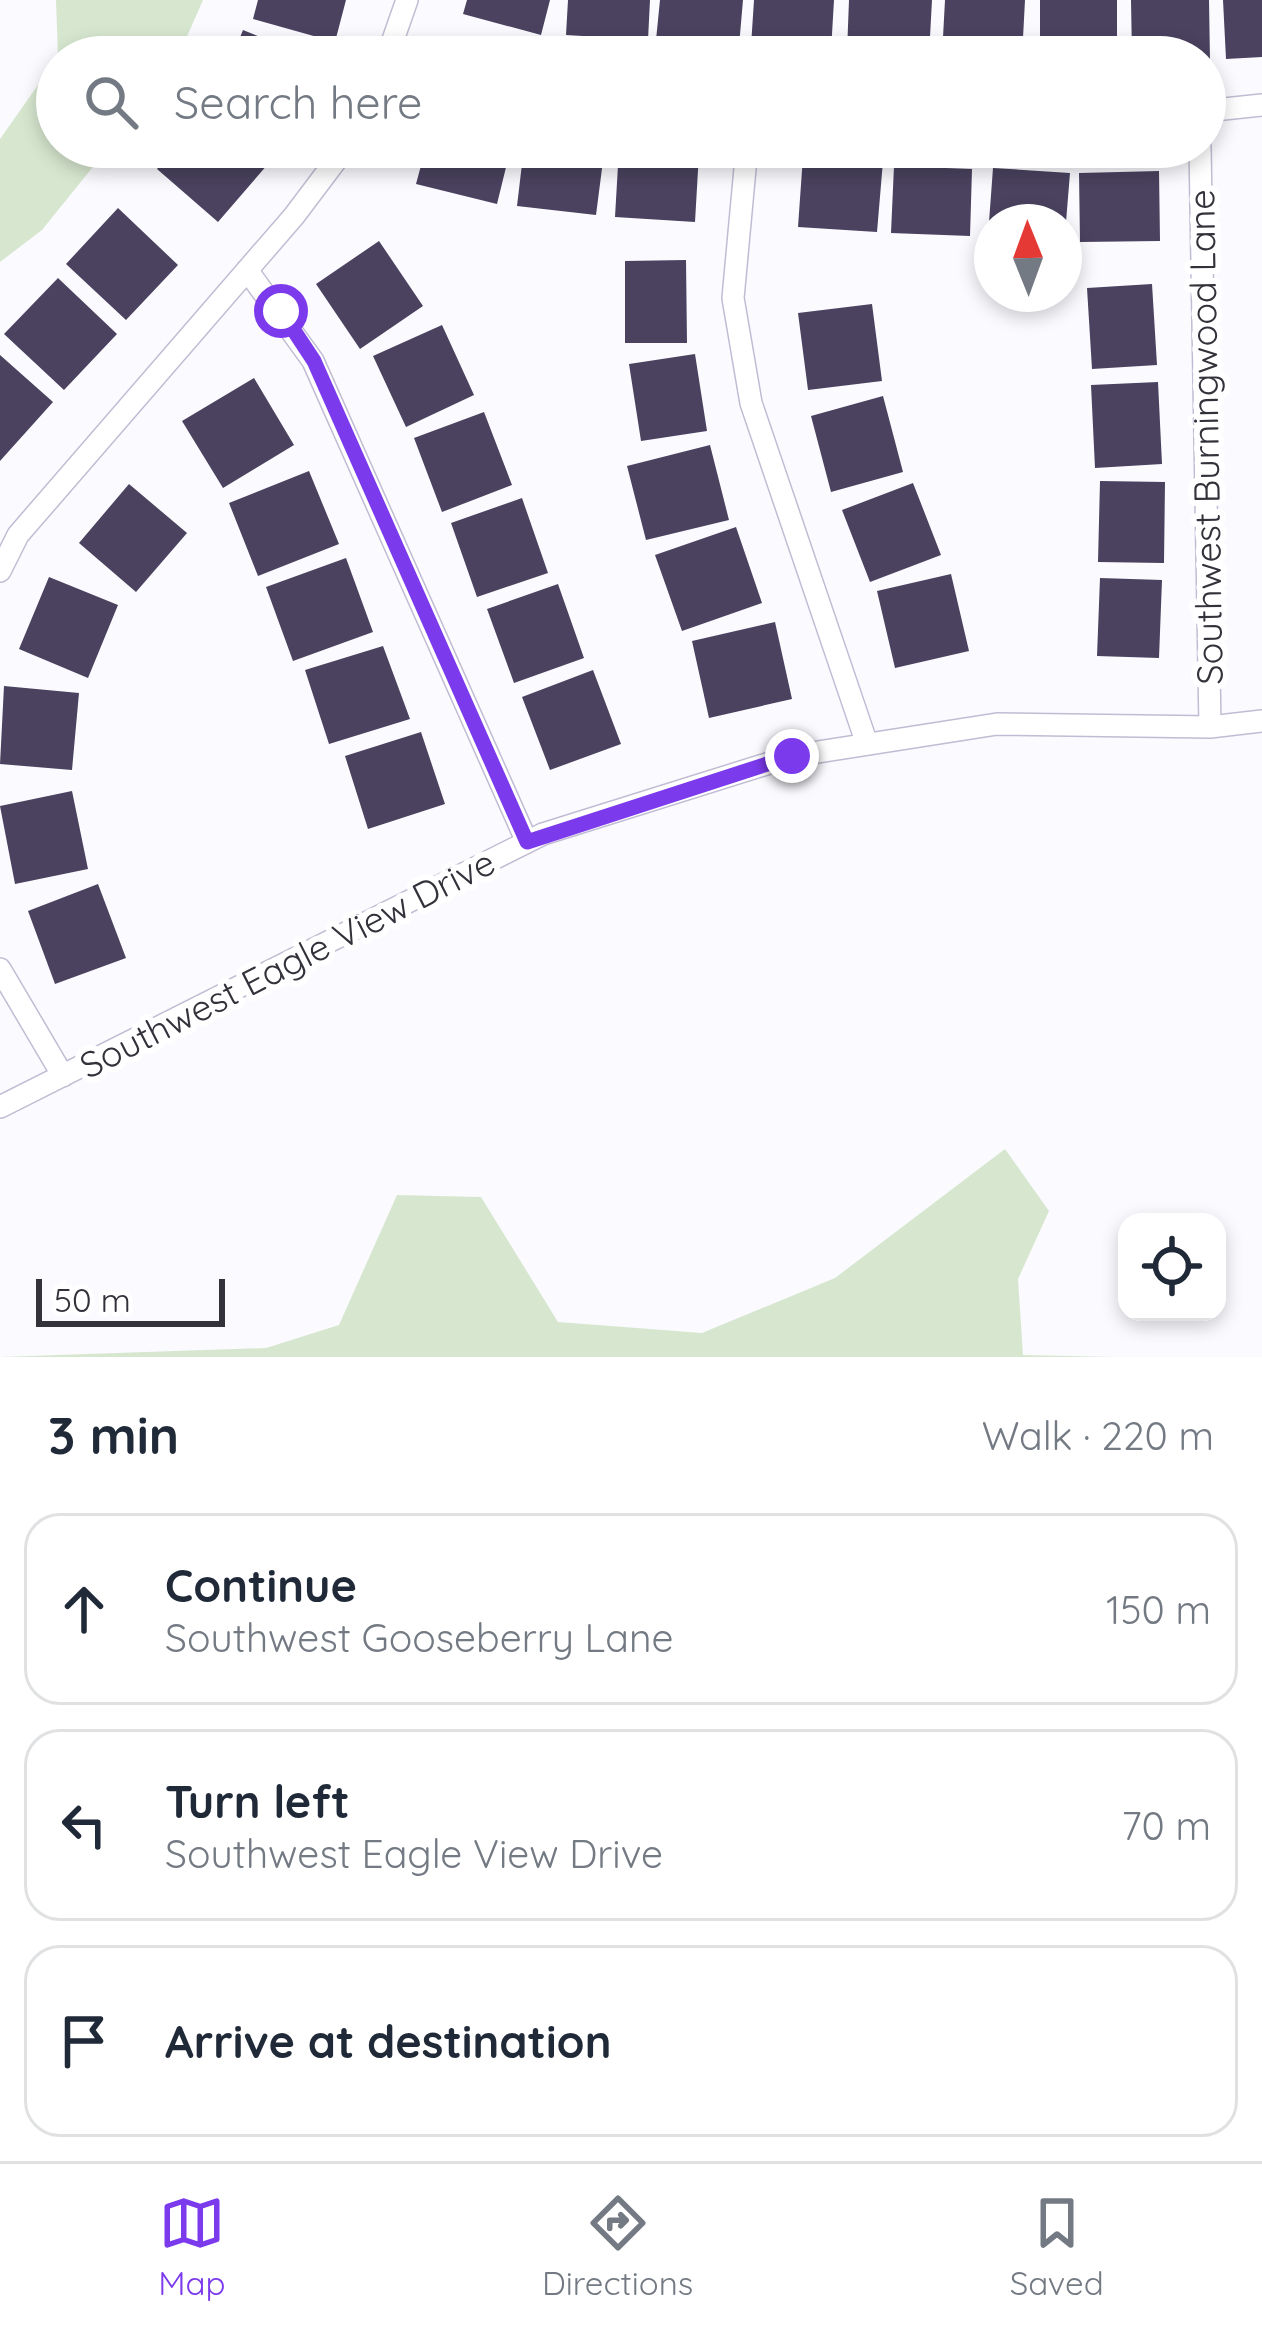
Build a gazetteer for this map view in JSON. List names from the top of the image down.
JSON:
{
  "streets": {
    "street": ["Southwest Burningwood Lane", "Southwest Eagle View Drive"]
  },
  "crossings": [
    ["Southwest Burningwood Lane", "Southwest Eagle View Drive"]
  ],
  "scale_bar": "50 m",
  "north": "top",
  "page": {
    "search": "Search here",
    "scale": "50 m",
    "heading": ["3 min", "Walk · 220 m"],
    "list": [
      ["Continue", "Southwest Gooseberry Lane", "150 m"],
      ["Turn left", "Southwest Eagle View Drive", "70 m"],
      "Arrive at destination"
    ],
    "nav": ["Map", "Directions", "Saved"]
  }
}
